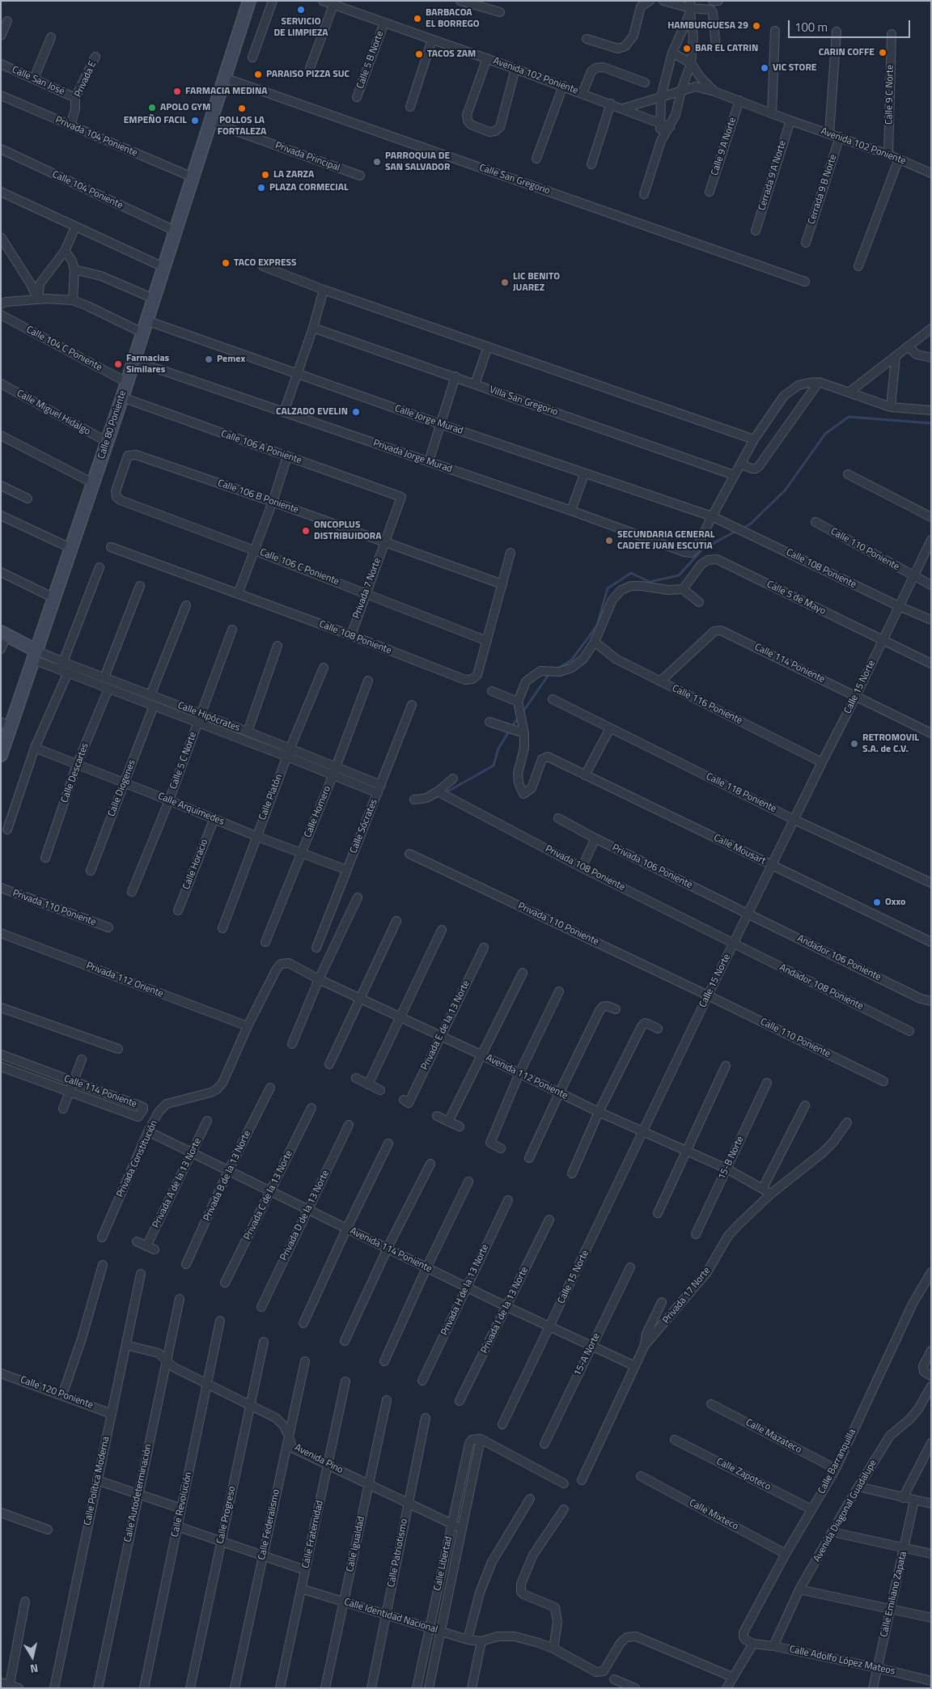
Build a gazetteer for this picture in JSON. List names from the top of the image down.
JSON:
{
  "streets": {
    "street": [
      "Calle 5 B Norte",
      "Avenida 102 Poniente",
      "Privada E",
      "Calle San José",
      "Calle 9 C Norte",
      "Privada 104 Poniente",
      "Calle 9 A Norte",
      "Privada Principal",
      "Cerrada 9 A Norte",
      "Calle San Gregorio",
      "Cerrada 9 B Norte",
      "Calle 104 Poniente",
      "Calle 104 C Poniente",
      "Villa San Gregorio",
      "Calle Miguel Hidalgo",
      "Calle Jorge Murad",
      "Calle 80 Poniente",
      "Calle 106 A Poniente",
      "Privada Jorge Murad",
      "Calle 106 B Poniente",
      "Calle 110 Poniente",
      "Calle 106 C Poniente",
      "Calle 108 Poniente",
      "Privada 7 Norte",
      "Calle 5 de Mayo",
      "Calle 114 Poniente",
      "Calle 15 Norte",
      "Calle 116 Poniente",
      "Calle Hipócrates",
      "Calle 5 C Norte",
      "Calle Descartes",
      "Calle Diogenes",
      "Calle 118 Poniente",
      "Calle Platón",
      "Calle Arquímedes",
      "Calle Homero",
      "Calle Sócrates",
      "Calle Mousart",
      "Calle Horacio",
      "Privada 106 Poniente",
      "Privada 108 Poniente",
      "Privada 110 Poniente",
      "Andador 106 Poniente",
      "Privada 112 Oriente",
      "Andador 108 Poniente",
      "Privada E de la 13 Norte",
      "Avenida 112 Poniente",
      "15-B Norte",
      "Privada Constitución",
      "Privada B de la 13 Norte",
      "Privada A de la 13 Norte",
      "Privada C de la 13 Norte",
      "Privada D de la 13 Norte",
      "Avenida 114 Poniente",
      "Privada H de la 13 Norte",
      "Privada 17 Norte",
      "Privada I de la 13 Norte",
      "15-A Norte",
      "Calle 120 Poniente",
      "Calle Mazateco",
      "Avenida Pino",
      "Calle Barranquilla",
      "Calle Zapoteco",
      "Calle Política Moderna",
      "Calle Autodeterminación",
      "Calle Revolución",
      "Avenida Diagonal Guadalupe",
      "Calle Progreso",
      "Calle Mixteco",
      "Calle Federalismo",
      "Calle Fraternidad",
      "Calle Igualdad",
      "Calle Patriotismo",
      "Calle Libertad",
      "Calle Emiliano Zapata",
      "Calle Identidad Nacional",
      "Calle Adolfo López Mateos"
    ]
  },
  "crossings": [
    ["Calle 5 B Norte", "Avenida 102 Poniente"],
    ["Avenida 102 Poniente", "Calle 9 C Norte"],
    ["Avenida 102 Poniente", "Calle 9 A Norte"],
    ["Avenida 102 Poniente", "Cerrada 9 A Norte"],
    ["Avenida 102 Poniente", "Cerrada 9 B Norte"],
    ["Privada E", "Calle San José"],
    ["Privada E", "Privada 104 Poniente"],
    ["Privada 104 Poniente", "Calle 80 Poniente"],
    ["Privada Principal", "Calle 80 Poniente"],
    ["Calle San Gregorio", "Calle 80 Poniente"],
    ["Calle 104 Poniente", "Calle 80 Poniente"],
    ["Calle 104 C Poniente", "Calle 80 Poniente"],
    ["Calle Miguel Hidalgo", "Calle 80 Poniente"],
    ["Calle Jorge Murad", "Calle 80 Poniente"],
    ["Calle Jorge Murad", "Privada Jorge Murad"],
    ["Calle Jorge Murad", "Calle 108 Poniente"],
    ["Calle 80 Poniente", "Calle 106 A Poniente"],
    ["Calle 80 Poniente", "Privada Jorge Murad"],
    ["Calle 80 Poniente", "Calle Hipócrates"],
    ["Calle 106 A Poniente", "Privada 7 Norte"],
    ["Privada Jorge Murad", "Calle 108 Poniente"],
    ["Calle 106 B Poniente", "Calle 106 C Poniente"],
    ["Calle 106 B Poniente", "Privada 7 Norte"],
    ["Calle 110 Poniente", "Calle 15 Norte"],
    ["Calle 110 Poniente", "Privada 110 Poniente"],
    ["Calle 106 C Poniente", "Calle 108 Poniente"],
    ["Calle 106 C Poniente", "Privada 7 Norte"],
    ["Calle 108 Poniente", "Privada 7 Norte"],
    ["Calle 108 Poniente", "Calle 15 Norte"],
    ["Calle 5 de Mayo", "Calle 15 Norte"],
    ["Calle 114 Poniente", "Calle 15 Norte"],
    ["Calle 114 Poniente", "Calle 116 Poniente"],
    ["Calle 15 Norte", "Calle 116 Poniente"],
    ["Calle 15 Norte", "Calle 118 Poniente"],
    ["Calle 15 Norte", "Calle Mousart"],
    ["Calle 15 Norte", "Privada 106 Poniente"],
    ["Calle 15 Norte", "Privada 108 Poniente"],
    ["Calle 15 Norte", "Privada 110 Poniente"],
    ["Calle 15 Norte", "Andador 106 Poniente"],
    ["Calle 15 Norte", "Andador 108 Poniente"],
    ["Calle 15 Norte", "Avenida 112 Poniente"],
    ["Calle 15 Norte", "Avenida 114 Poniente"],
    ["Calle Hipócrates", "Calle 5 C Norte"],
    ["Calle Hipócrates", "Calle Descartes"],
    ["Calle Hipócrates", "Calle Diogenes"],
    ["Calle Hipócrates", "Calle Platón"],
    ["Calle Hipócrates", "Calle Homero"],
    ["Calle Hipócrates", "Calle Sócrates"],
    ["Calle 5 C Norte", "Calle Arquímedes"],
    ["Calle Descartes", "Calle Arquímedes"],
    ["Calle Diogenes", "Calle Arquímedes"],
    ["Calle Platón", "Calle Arquímedes"],
    ["Calle Arquímedes", "Calle Homero"],
    ["Calle Arquímedes", "Calle Sócrates"],
    ["Calle Arquímedes", "Calle Horacio"],
    ["Privada 106 Poniente", "Andador 106 Poniente"],
    ["Privada 108 Poniente", "Andador 108 Poniente"],
    ["Privada 112 Oriente", "Privada Constitución"],
    ["Privada E de la 13 Norte", "Avenida 112 Poniente"],
    ["Avenida 112 Poniente", "15-B Norte"],
    ["Avenida 112 Poniente", "Privada Constitución"],
    ["Avenida 112 Poniente", "Privada 17 Norte"],
    ["Privada Constitución", "Avenida 114 Poniente"],
    ["Privada B de la 13 Norte", "Avenida 114 Poniente"],
    ["Privada A de la 13 Norte", "Avenida 114 Poniente"],
    ["Privada C de la 13 Norte", "Avenida 114 Poniente"],
    ["Privada D de la 13 Norte", "Avenida 114 Poniente"],
    ["Avenida 114 Poniente", "Privada H de la 13 Norte"],
    ["Avenida 114 Poniente", "Privada 17 Norte"],
    ["Avenida 114 Poniente", "Privada I de la 13 Norte"],
    ["Avenida 114 Poniente", "15-A Norte"],
    ["Calle 120 Poniente", "Calle Política Moderna"],
    ["Calle Mazateco", "Calle Barranquilla"],
    ["Avenida Pino", "Calle Política Moderna"],
    ["Avenida Pino", "Calle Autodeterminación"],
    ["Avenida Pino", "Calle Revolución"],
    ["Avenida Pino", "Calle Progreso"],
    ["Avenida Pino", "Calle Federalismo"],
    ["Avenida Pino", "Calle Fraternidad"],
    ["Avenida Pino", "Calle Igualdad"],
    ["Avenida Pino", "Calle Patriotismo"],
    ["Avenida Pino", "Calle Libertad"],
    ["Calle Barranquilla", "Calle Zapoteco"],
    ["Calle Barranquilla", "Calle Mixteco"],
    ["Calle Barranquilla", "Calle Adolfo López Mateos"],
    ["Avenida Diagonal Guadalupe", "Calle Adolfo López Mateos"],
    ["Calle Fraternidad", "Calle Identidad Nacional"],
    ["Calle Igualdad", "Calle Identidad Nacional"],
    ["Calle Patriotismo", "Calle Identidad Nacional"],
    ["Calle Libertad", "Calle Identidad Nacional"],
    ["Calle Emiliano Zapata", "Calle Adolfo López Mateos"]
  ],
  "places": [
    "SERVICIO DE LIMPIEZA",
    "BARBACOA EL BORREGO",
    "HAMBURGUESA 29",
    "BAR EL CATRIN",
    "CARIN COFFE",
    "TACOS ZAM",
    "VIC STORE",
    "PARAISO PIZZA SUC",
    "FARMACIA MEDINA",
    "APOLO GYM",
    "POLLOS LA FORTALEZA",
    "EMPEÑO FACIL",
    "PARROQUIA DE SAN SALVADOR",
    "LA ZARZA",
    "PLAZA CORMECIAL",
    "TACO EXPRESS",
    "LIC BENITO JUAREZ",
    "Pemex",
    "Farmacias Similares",
    "CALZADO EVELIN",
    "ONCOPLUS DISTRIBUIDORA",
    "SECUNDARIA GENERAL CADETE JUAN ESCUTIA",
    "RETROMOVIL S.A. de C.V.",
    "Oxxo"
  ],
  "scale_bar": "100 m",
  "north": "bottom"
}
